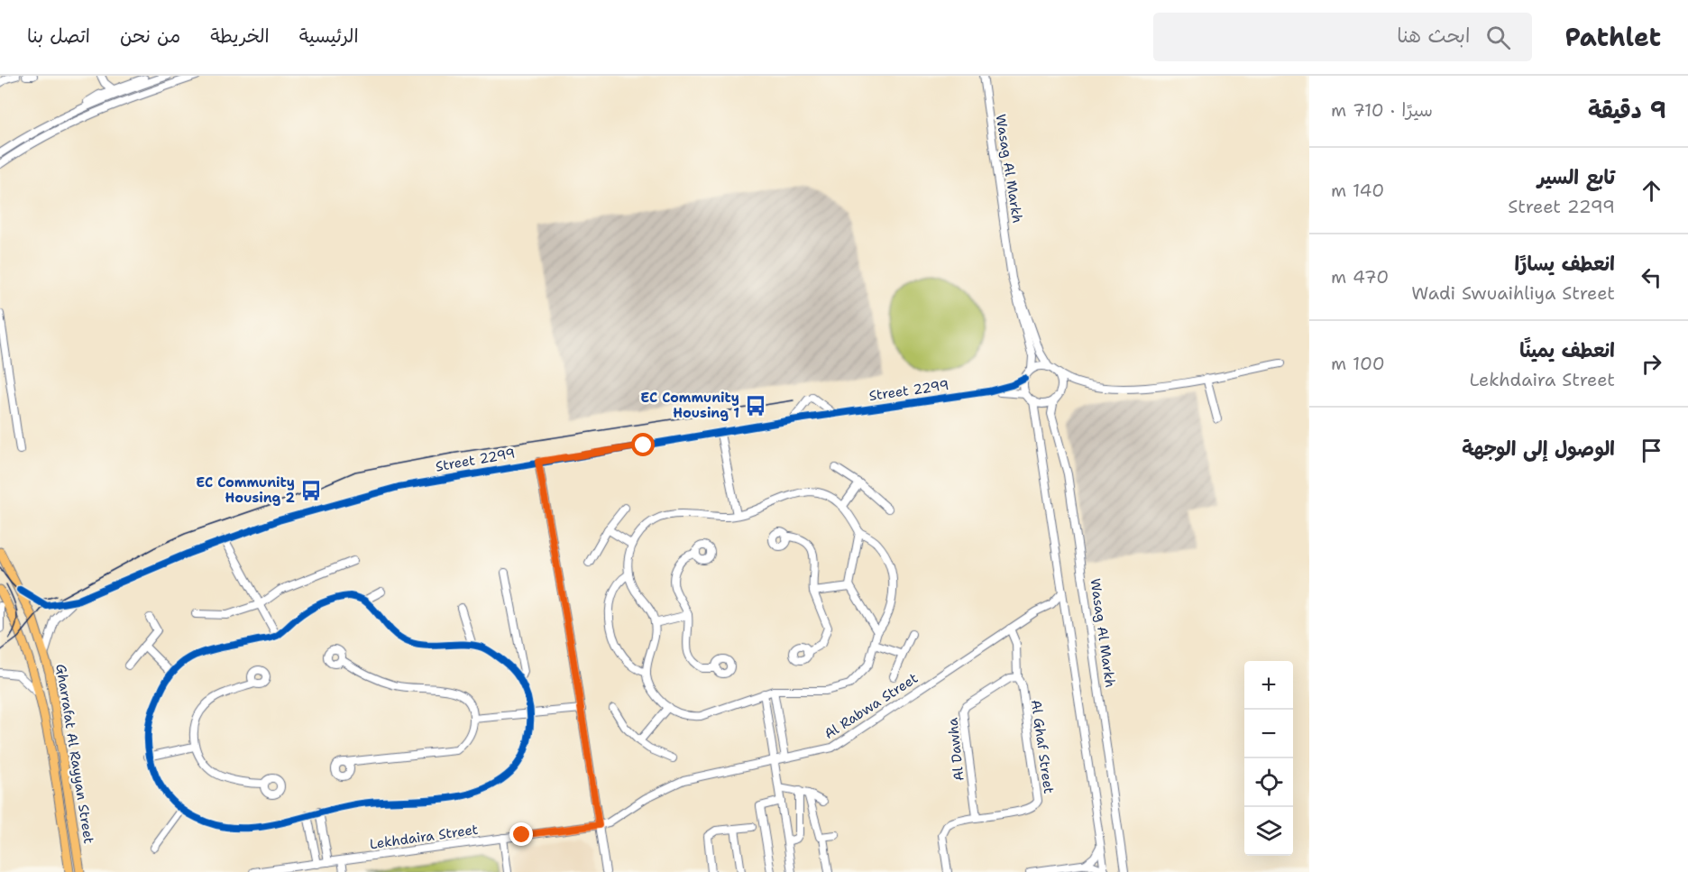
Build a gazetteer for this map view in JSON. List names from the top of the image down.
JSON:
{
  "streets": {
    "main road": ["Gharrafat Al Rayyan Street"],
    "street": [
      "Wasag Al Markh",
      "Street 2299",
      "Al Rabwa Street",
      "Al Ghaf Street",
      "Al Dawha",
      "Lekhdaira Street"
    ]
  },
  "crossings": [
    ["Wasag Al Markh", "Street 2299"],
    ["Street 2299", "Gharrafat Al Rayyan Street"],
    ["Al Rabwa Street", "Lekhdaira Street"],
    ["Al Ghaf Street", "Al Dawha"]
  ],
  "places": {
    "bus stop": ["EC Community Housing 1", "EC Community Housing 2"]
  },
  "page": {
    "header": "Pathlet",
    "search": "ابحث هنا",
    "nav": [
      "الرئيسية",
      "الخريطة",
      "من نحن",
      "اتصل بنا"
    ],
    "heading": ["9 دقيقة", "سيرًا · 710 m"],
    "list": [
      ["تابع السير", "Street 2299", "140 m"],
      ["انعطف يسارًا", "Wadi Swuaihliya Street", "470 m"],
      ["انعطف يمينًا", "Lekhdaira Street", "100 m"],
      "الوصول إلى الوجهة"
    ],
    "map_buttons": ["+", "−"]
  }
}
